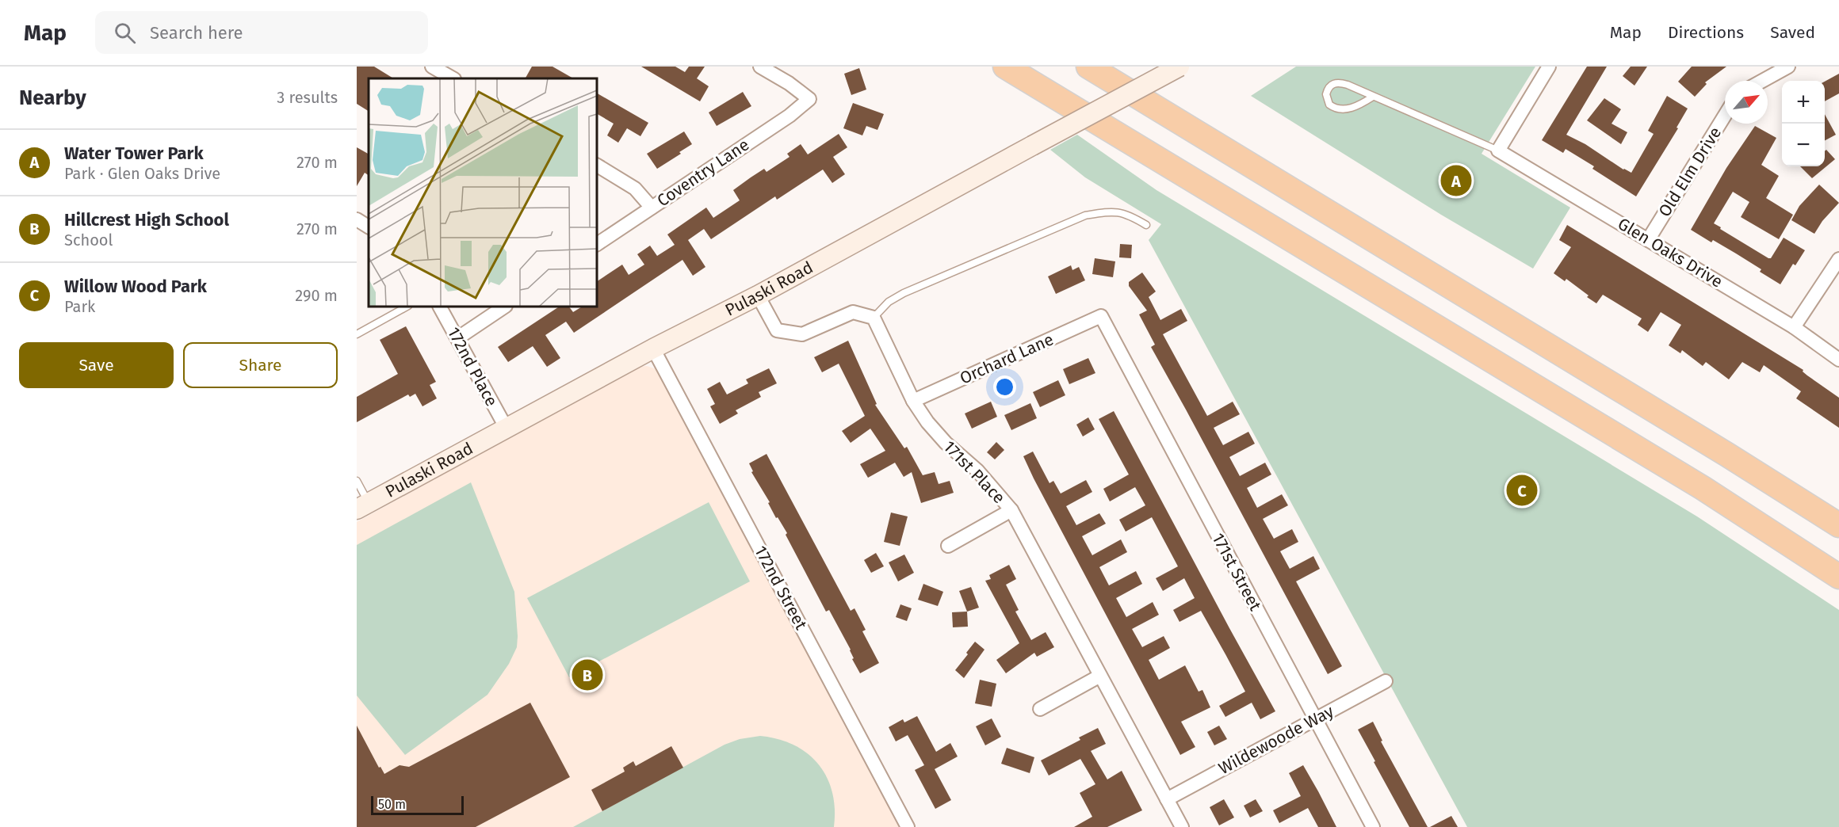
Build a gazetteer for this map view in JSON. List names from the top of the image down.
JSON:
{
  "streets": {
    "main road": ["Pulaski Road"],
    "street": [
      "Old Elm Drive",
      "Coventry Lane",
      "Glen Oaks Drive",
      "Orchard Lane",
      "172nd Place",
      "171st Place",
      "171st Street",
      "172nd Street",
      "Wildewoode Way"
    ]
  },
  "crossings": [
    ["Old Elm Drive", "Glen Oaks Drive"],
    ["Pulaski Road", "172nd Place"],
    ["Pulaski Road", "172nd Street"],
    ["Orchard Lane", "171st Place"],
    ["Orchard Lane", "171st Street"],
    ["171st Place", "Wildewoode Way"],
    ["171st Street", "Wildewoode Way"]
  ],
  "scale_bar": "50 m",
  "north": "top right",
  "page": {
    "header": "Map",
    "search": "Search here",
    "nav": ["Map", "Directions", "Saved"],
    "heading": ["Nearby", "3 results"],
    "map_buttons": ["+", "−"],
    "list": [
      {
        "mark": "A",
        "name": "Water Tower Park",
        "note": "Park · Glen Oaks Drive",
        "value": "270 m"
      },
      {
        "mark": "B",
        "name": "Hillcrest High School",
        "note": "School",
        "value": "270 m"
      },
      {
        "mark": "C",
        "name": "Willow Wood Park",
        "note": "Park",
        "value": "290 m"
      }
    ],
    "pins": ["A", "C", "B"],
    "buttons": ["Save", "Share"],
    "scale": "50 m"
  }
}
